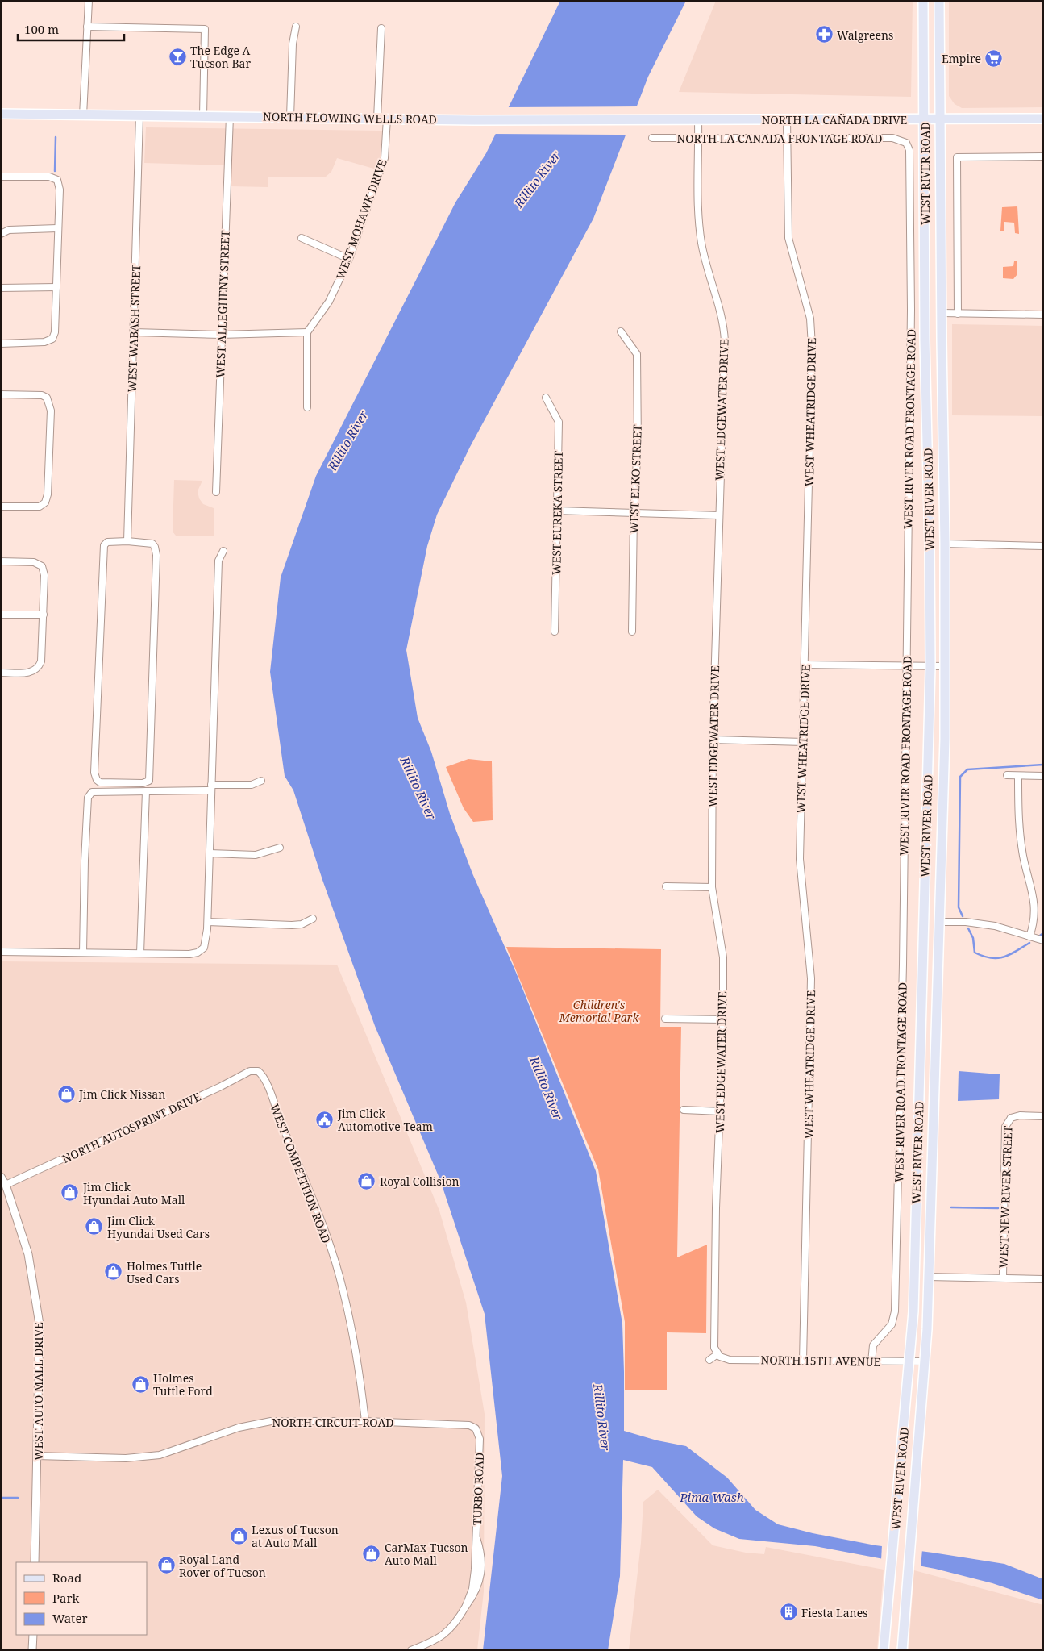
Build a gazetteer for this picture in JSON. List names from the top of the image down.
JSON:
{
  "streets": {
    "main road": ["NORTH FLOWING WELLS ROAD", "NORTH LA CAÑADA DRIVE", "WEST RIVER ROAD"],
    "street": [
      "NORTH LA CANADA FRONTAGE ROAD",
      "WEST MOHAWK DRIVE",
      "WEST ALLEGHENY STREET",
      "WEST WABASH STREET",
      "WEST EDGEWATER DRIVE",
      "WEST WHEATRIDGE DRIVE",
      "WEST RIVER ROAD FRONTAGE ROAD",
      "WEST ELKO STREET",
      "WEST EUREKA STREET",
      "NORTH AUTOSPRINT DRIVE",
      "WEST COMPETITION ROAD",
      "WEST NEW RIVER STREET",
      "NORTH 15TH AVENUE",
      "WEST AUTO MALL DRIVE",
      "NORTH CIRCUIT ROAD",
      "TURBO ROAD"
    ]
  },
  "crossings": [
    ["NORTH FLOWING WELLS ROAD", "NORTH LA CAÑADA DRIVE"],
    ["NORTH FLOWING WELLS ROAD", "WEST MOHAWK DRIVE"],
    ["NORTH FLOWING WELLS ROAD", "WEST ALLEGHENY STREET"],
    ["NORTH FLOWING WELLS ROAD", "WEST WABASH STREET"],
    ["NORTH FLOWING WELLS ROAD", "WEST EDGEWATER DRIVE"],
    ["NORTH LA CAÑADA DRIVE", "WEST RIVER ROAD"],
    ["NORTH LA CAÑADA DRIVE", "WEST EDGEWATER DRIVE"],
    ["NORTH LA CAÑADA DRIVE", "WEST WHEATRIDGE DRIVE"],
    ["NORTH LA CANADA FRONTAGE ROAD", "WEST EDGEWATER DRIVE"],
    ["NORTH LA CANADA FRONTAGE ROAD", "WEST WHEATRIDGE DRIVE"],
    ["NORTH LA CANADA FRONTAGE ROAD", "WEST RIVER ROAD FRONTAGE ROAD"],
    ["WEST RIVER ROAD", "WEST NEW RIVER STREET"],
    ["WEST RIVER ROAD", "NORTH 15TH AVENUE"],
    ["WEST EDGEWATER DRIVE", "NORTH 15TH AVENUE"],
    ["WEST WHEATRIDGE DRIVE", "NORTH 15TH AVENUE"],
    ["WEST RIVER ROAD FRONTAGE ROAD", "NORTH 15TH AVENUE"],
    ["NORTH AUTOSPRINT DRIVE", "WEST COMPETITION ROAD"],
    ["NORTH AUTOSPRINT DRIVE", "WEST AUTO MALL DRIVE"],
    ["WEST COMPETITION ROAD", "NORTH CIRCUIT ROAD"],
    ["WEST AUTO MALL DRIVE", "NORTH CIRCUIT ROAD"],
    ["NORTH CIRCUIT ROAD", "TURBO ROAD"]
  ],
  "water": ["Rillito River", "Pima Wash"],
  "parks": ["Children's Memorial Park"],
  "places": {
    "pharmacy": ["Walgreens"],
    "bar": ["The Edge A Tucson Bar"],
    "supermarket": ["Empire"],
    "shop": [
      "Jim Click Nissan",
      "Royal Collision",
      "Jim Click Hyundai Auto Mall",
      "Jim Click Hyundai Used Cars",
      "Holmes Tuttle Used Cars",
      "Holmes Tuttle Ford",
      "Lexus of Tucson at Auto Mall",
      "CarMax Tucson Auto Mall",
      "Royal Land Rover of Tucson"
    ],
    "public building": ["Jim Click Automotive Team"],
    "building": ["Fiesta Lanes"]
  },
  "legend": ["Road", "Park", "Water"],
  "scale_bar": "100 m"
}
